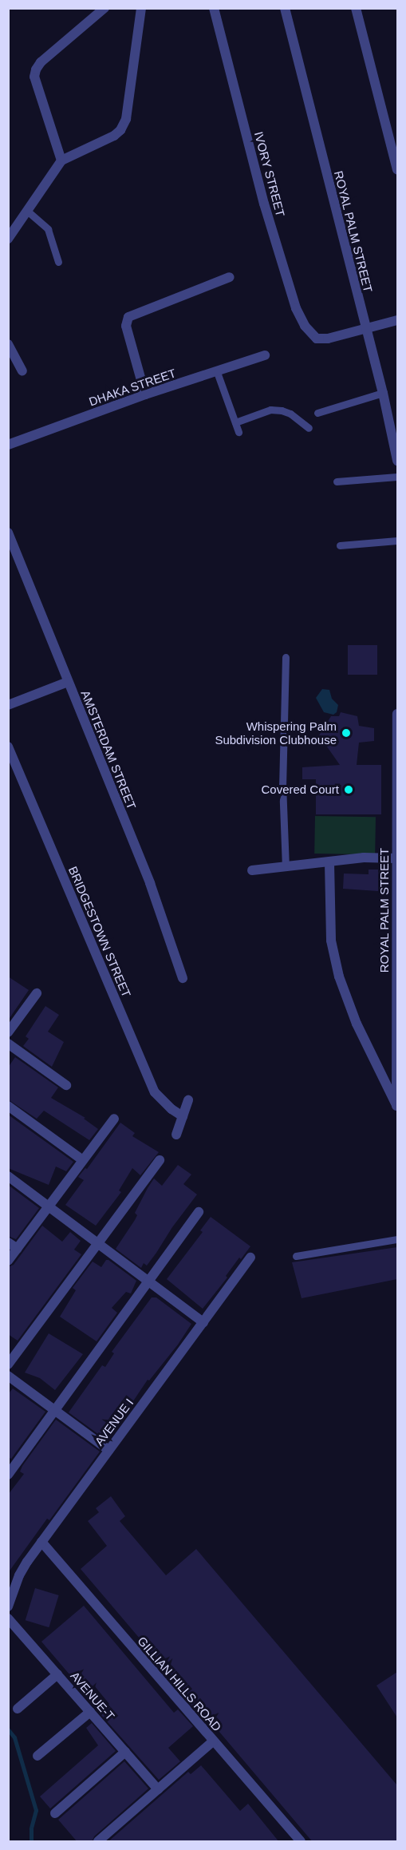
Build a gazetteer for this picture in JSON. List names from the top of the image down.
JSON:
{
  "streets": {
    "street": [
      "IVORY STREET",
      "ROYAL PALM STREET",
      "DHAKA STREET",
      "AMSTERDAM STREET",
      "BRIDGESTOWN STREET",
      "AVENUE I",
      "GILLIAN HILLS ROAD",
      "AVENUE-T"
    ]
  },
  "crossings": [
    ["IVORY STREET", "ROYAL PALM STREET"],
    ["AVENUE I", "GILLIAN HILLS ROAD"]
  ],
  "places": ["Whispering Palm Subdivision Clubhouse", "Covered Court"]
}
